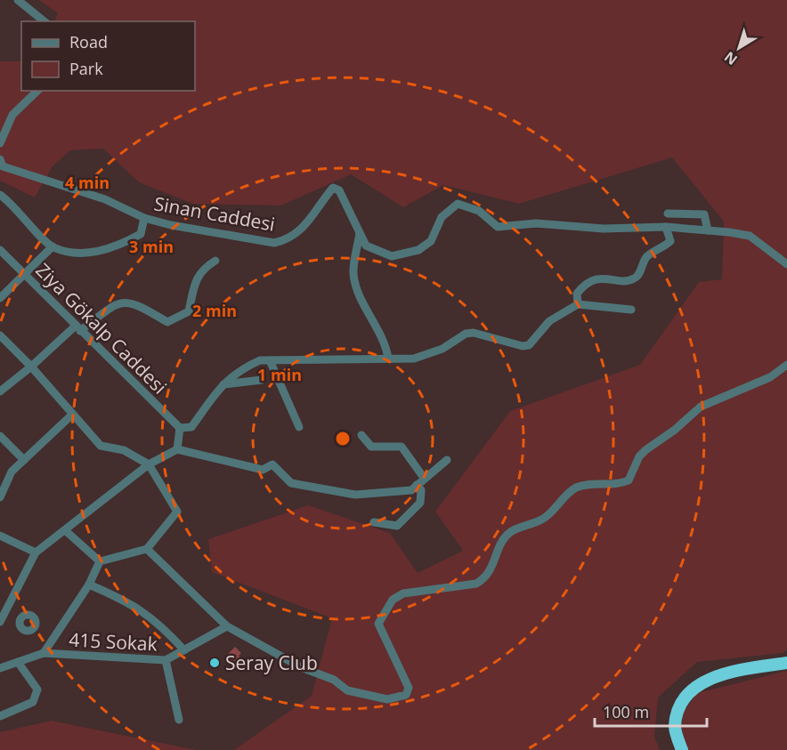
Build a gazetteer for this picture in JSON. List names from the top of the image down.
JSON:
{
  "streets": {
    "street": ["Sinan Caddesi", "Ziya Gökalp Caddesi", "415 Sokak"]
  },
  "places": ["Seray Club"],
  "legend": ["Road", "Park"],
  "scale_bar": "100 m",
  "north": "bottom left",
  "rings": [
    "4 min",
    "3 min",
    "2 min",
    "1 min"
  ]
}
